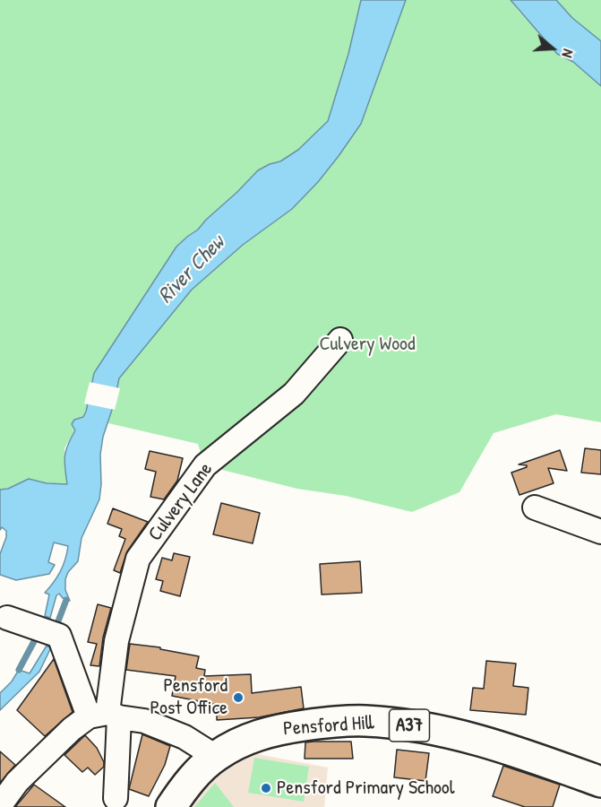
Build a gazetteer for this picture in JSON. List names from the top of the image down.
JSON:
{
  "streets": {
    "highway": ["A37", "Pensford Hill"],
    "street": ["Culvery Lane"]
  },
  "crossings": [
    ["A37", "Pensford Hill"]
  ],
  "water": ["River Chew"],
  "parks": ["Culvery Wood"],
  "places": ["Pensford Post Office", "Pensford Primary School"],
  "north": "right"
}
